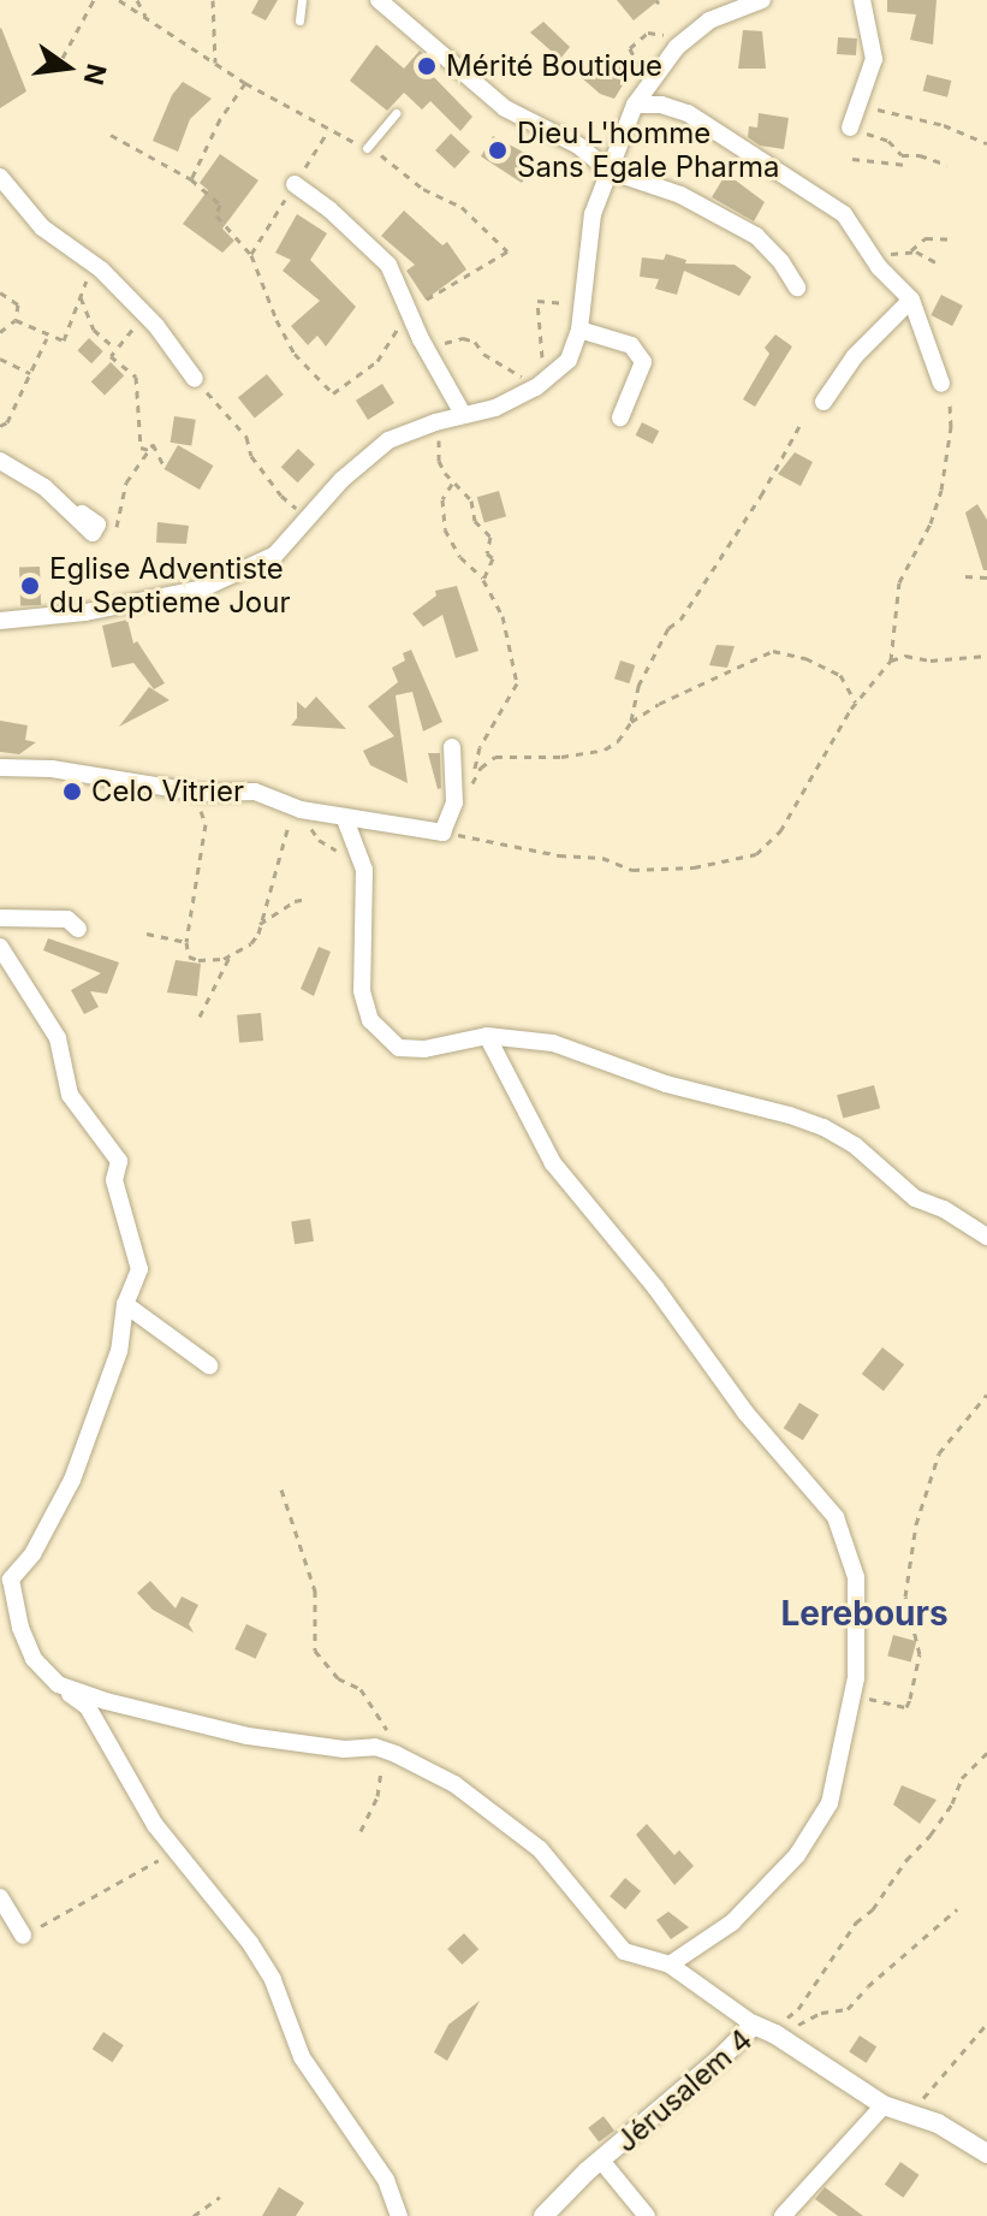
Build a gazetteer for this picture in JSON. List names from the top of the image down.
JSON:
{
  "streets": {
    "street": ["Jérusalem 4"]
  },
  "districts": ["Lerebours"],
  "places": [
    "Mérité Boutique",
    "Dieu L'homme Sans Egale Pharma",
    "Eglise Adventiste du Septieme Jour",
    "Celo Vitrier"
  ],
  "north": "right"
}
